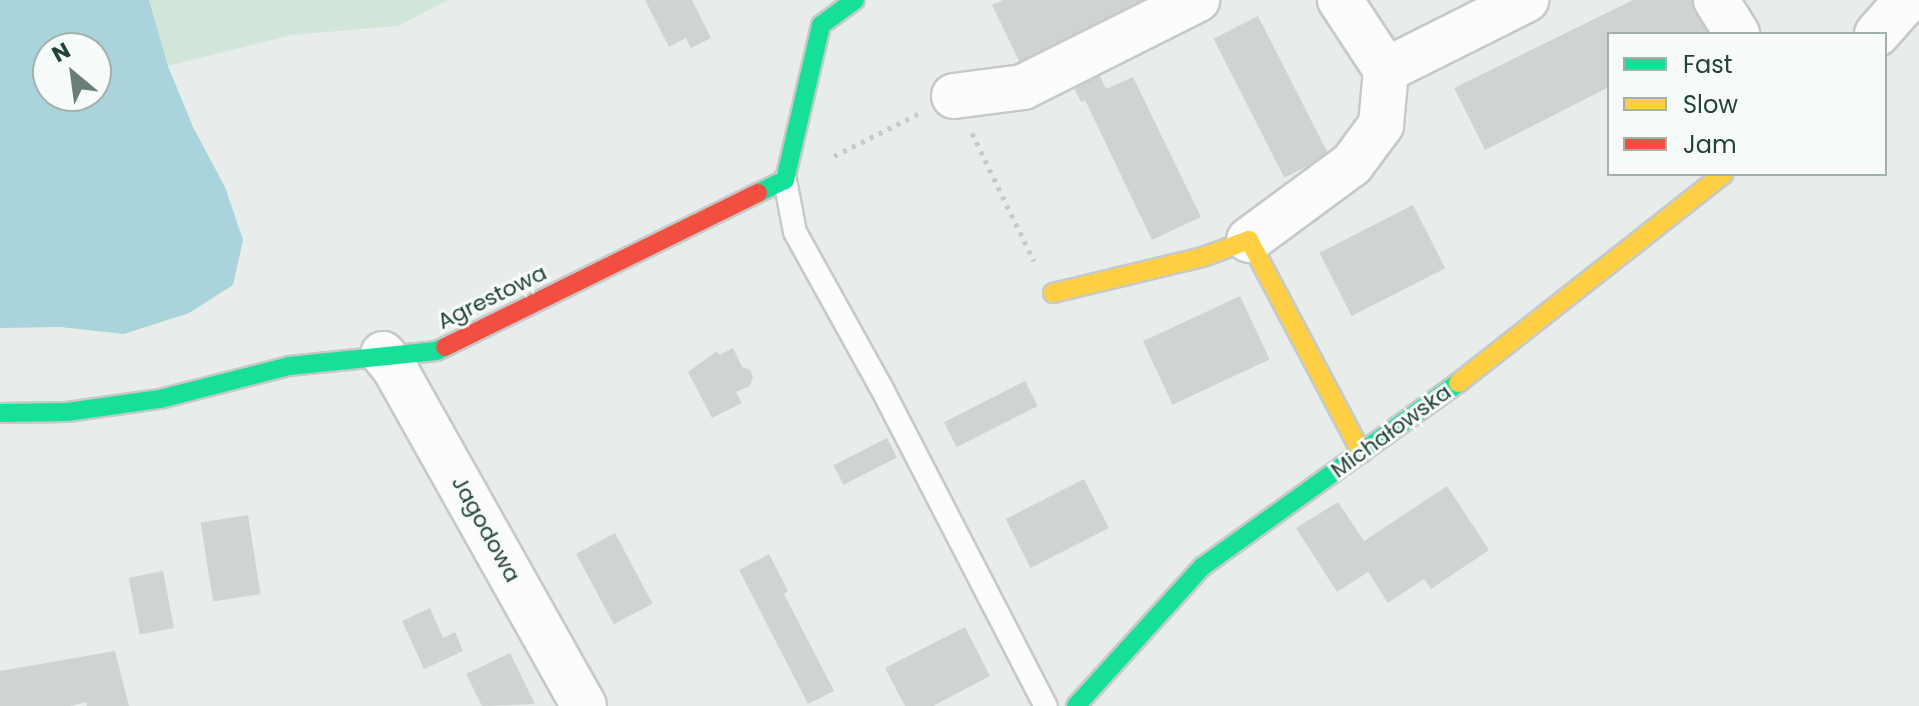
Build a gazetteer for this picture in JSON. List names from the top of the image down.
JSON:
{
  "streets": {
    "street": ["Agrestowa", "Michałowska", "Jagodowa"]
  },
  "crossings": [
    ["Agrestowa", "Jagodowa"]
  ],
  "legend": ["Fast", "Slow", "Jam"],
  "north": "top left"
}
